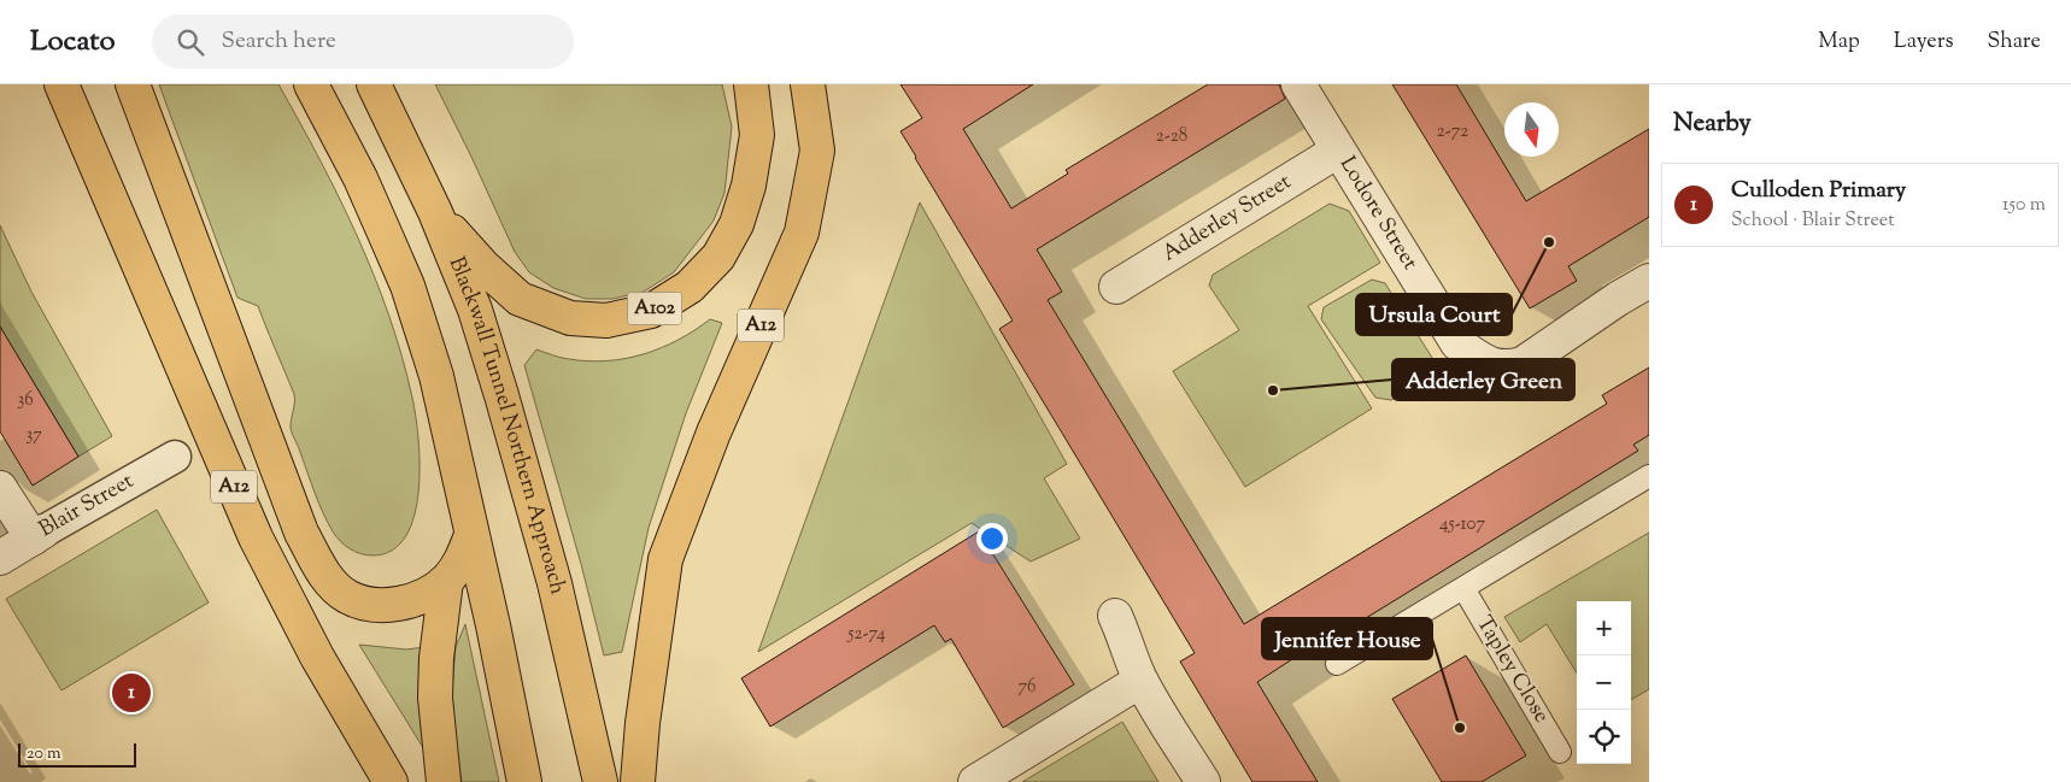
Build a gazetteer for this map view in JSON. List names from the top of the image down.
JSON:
{
  "streets": {
    "highway": ["A102", "A12", "Blackwall Tunnel Northern Approach"],
    "street": ["Lodore Street", "Adderley Street", "Blair Street"],
    "lane": ["Tapley Close"]
  },
  "crossings": [
    ["Lodore Street", "Adderley Street"],
    ["A102", "Blackwall Tunnel Northern Approach"]
  ],
  "places": ["Ursula Court", "Adderley Green", "Jennifer House"],
  "house_numbers": [
    "2-72",
    "2-28",
    "36",
    "37",
    "45-107",
    "52-74",
    "76"
  ],
  "scale_bar": "20 m",
  "north": "bottom",
  "page": {
    "header": "Locato",
    "search": "Search here",
    "nav": ["Map", "Layers", "Share"],
    "heading": "Nearby",
    "list": [
      {
        "mark": "1",
        "name": "Culloden Primary",
        "note": "School · Blair Street",
        "value": "150 m"
      }
    ],
    "map_buttons": ["+", "−"],
    "pins": "1",
    "scale": "20 m"
  }
}
